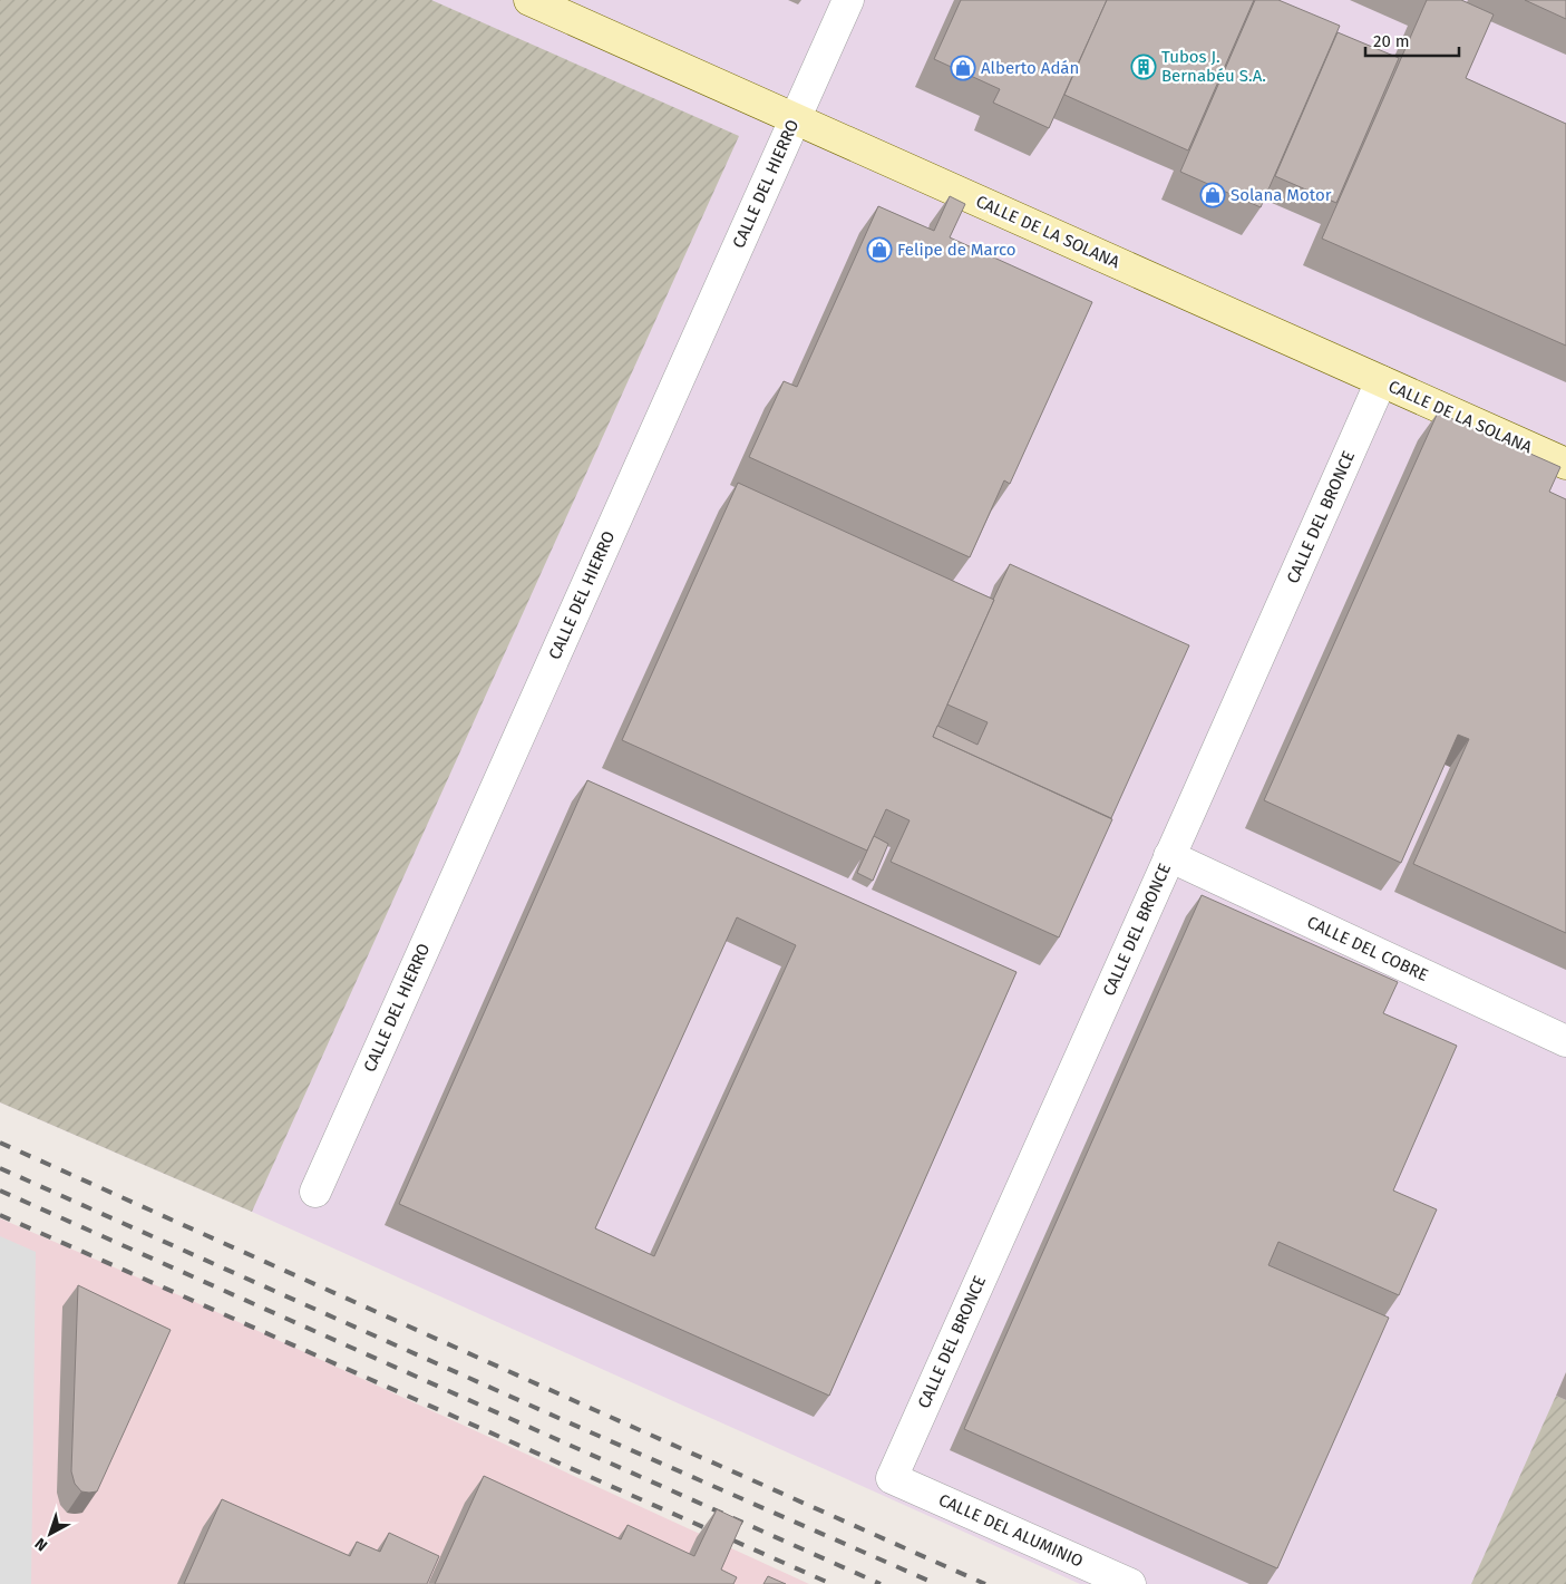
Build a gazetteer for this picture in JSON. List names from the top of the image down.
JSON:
{
  "streets": {
    "street": [
      "CALLE DEL HIERRO",
      "CALLE DE LA SOLANA",
      "CALLE DEL BRONCE",
      "CALLE DEL COBRE",
      "CALLE DEL ALUMINIO"
    ]
  },
  "crossings": [
    ["CALLE DEL HIERRO", "CALLE DE LA SOLANA"],
    ["CALLE DE LA SOLANA", "CALLE DEL BRONCE"],
    ["CALLE DEL BRONCE", "CALLE DEL COBRE"],
    ["CALLE DEL BRONCE", "CALLE DEL ALUMINIO"]
  ],
  "places": {
    "building": ["Tubos J. Bernabéu S.A."],
    "shop": ["Alberto Adán", "Solana Motor", "Felipe de Marco"]
  },
  "scale_bar": "20 m",
  "north": "bottom left"
}
